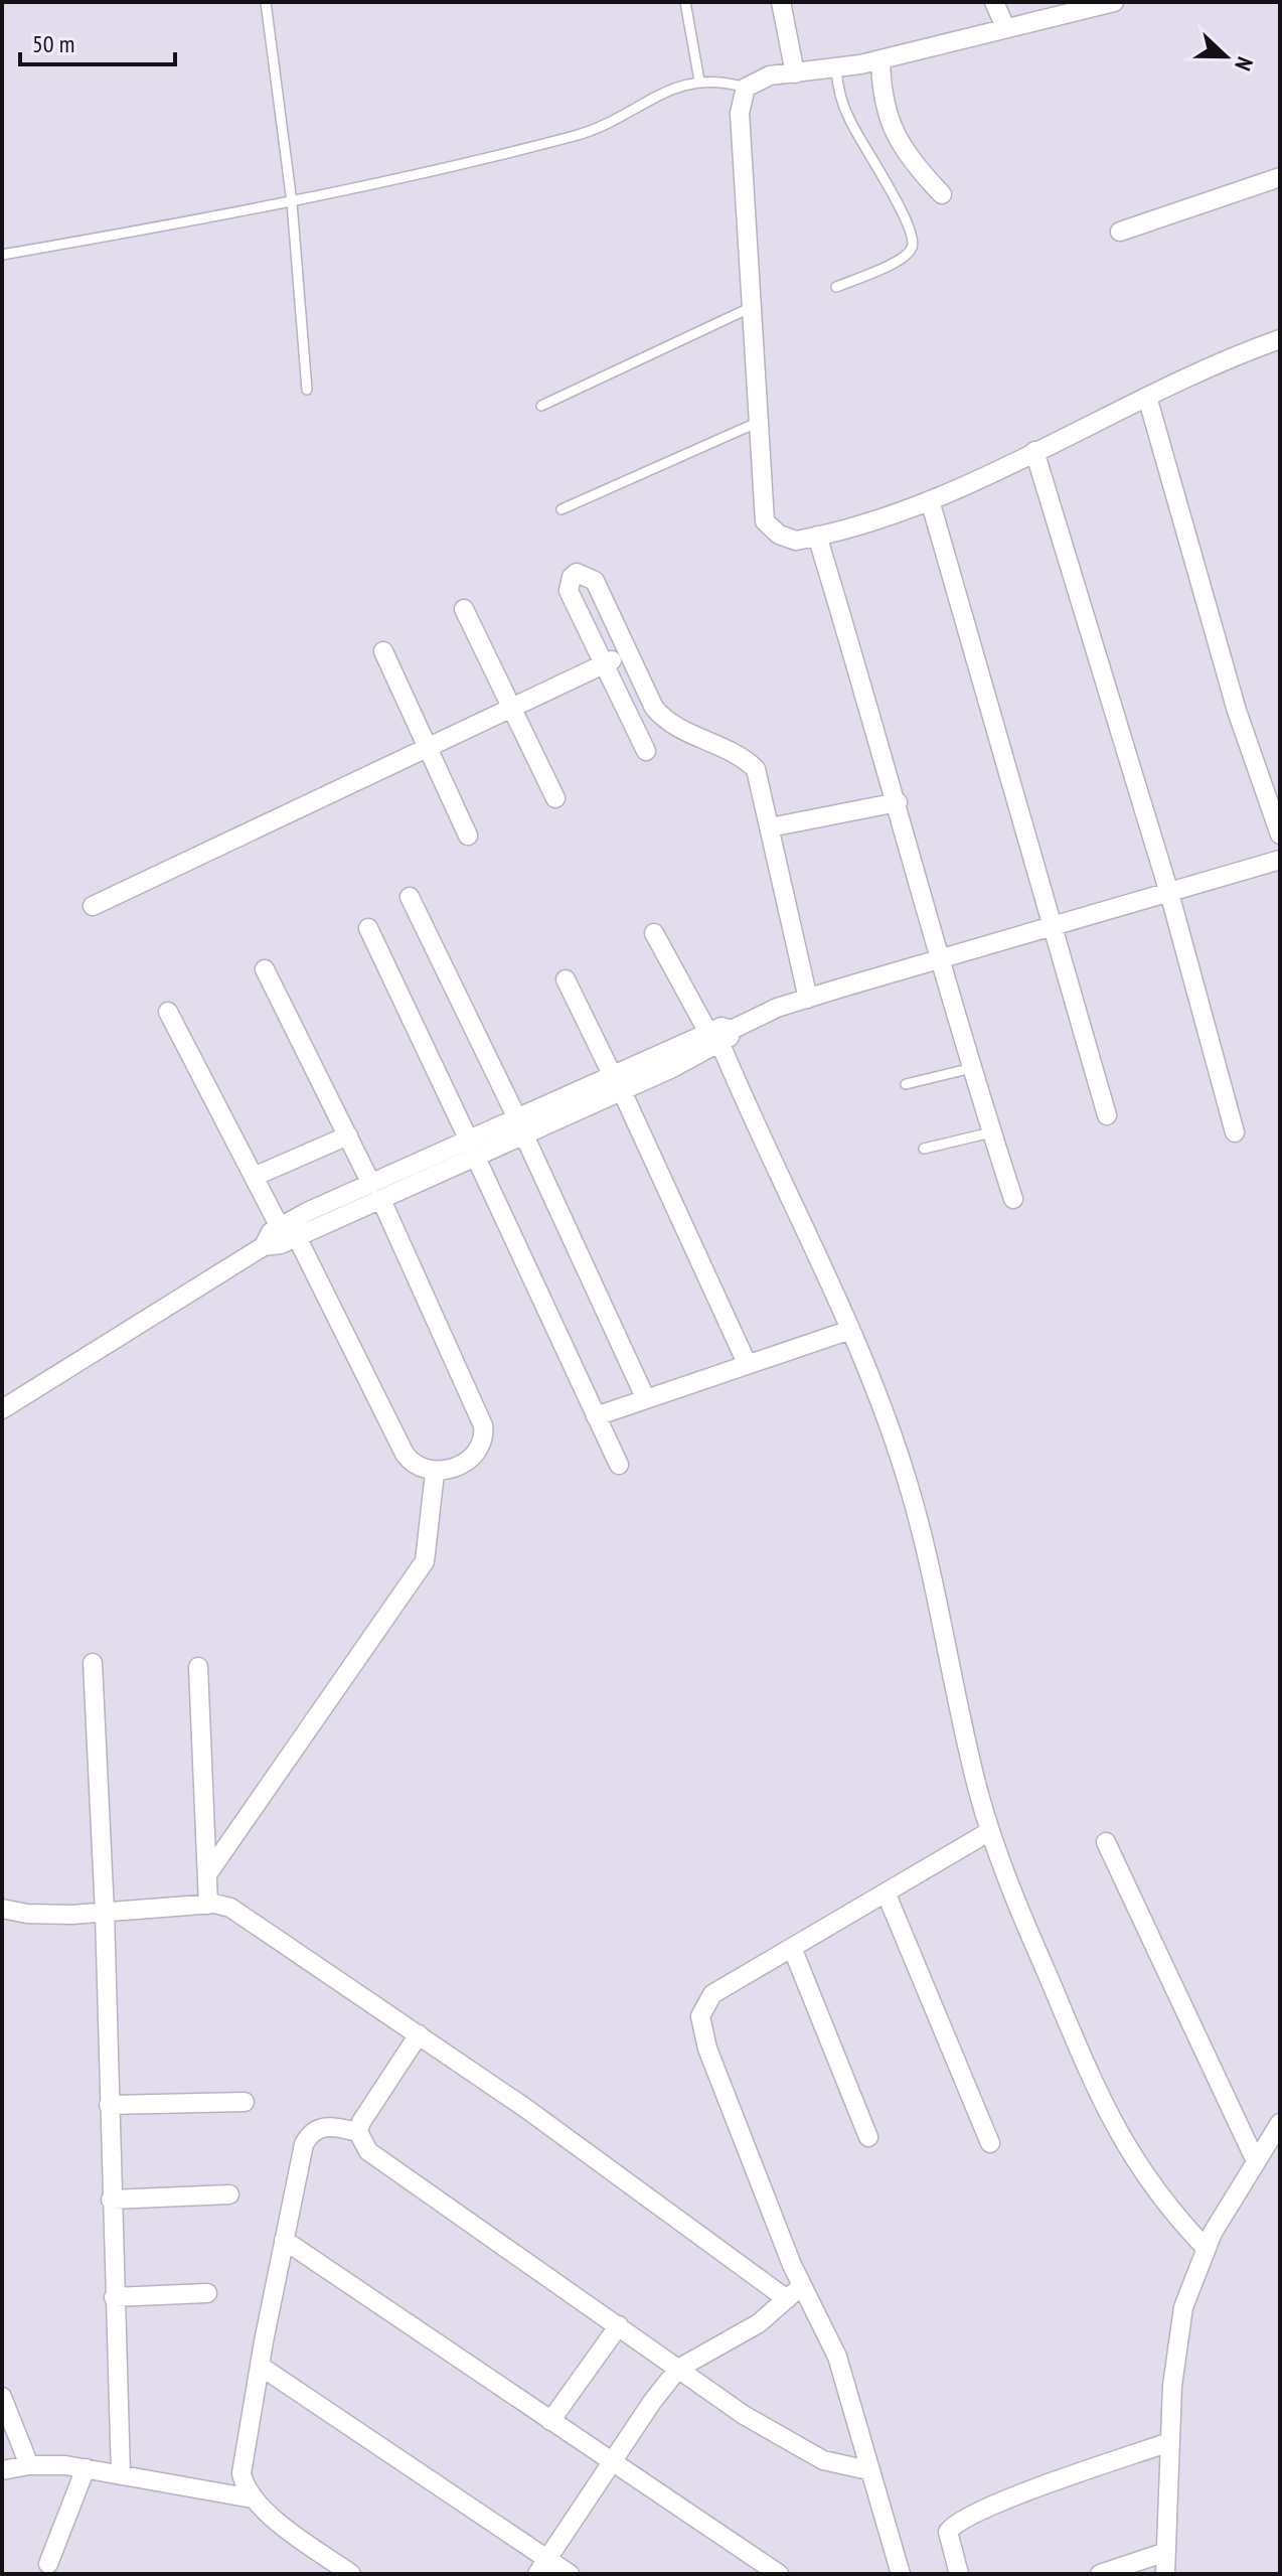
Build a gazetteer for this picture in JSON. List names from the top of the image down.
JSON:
{
  "scale_bar": "50 m",
  "north": "right"
}
